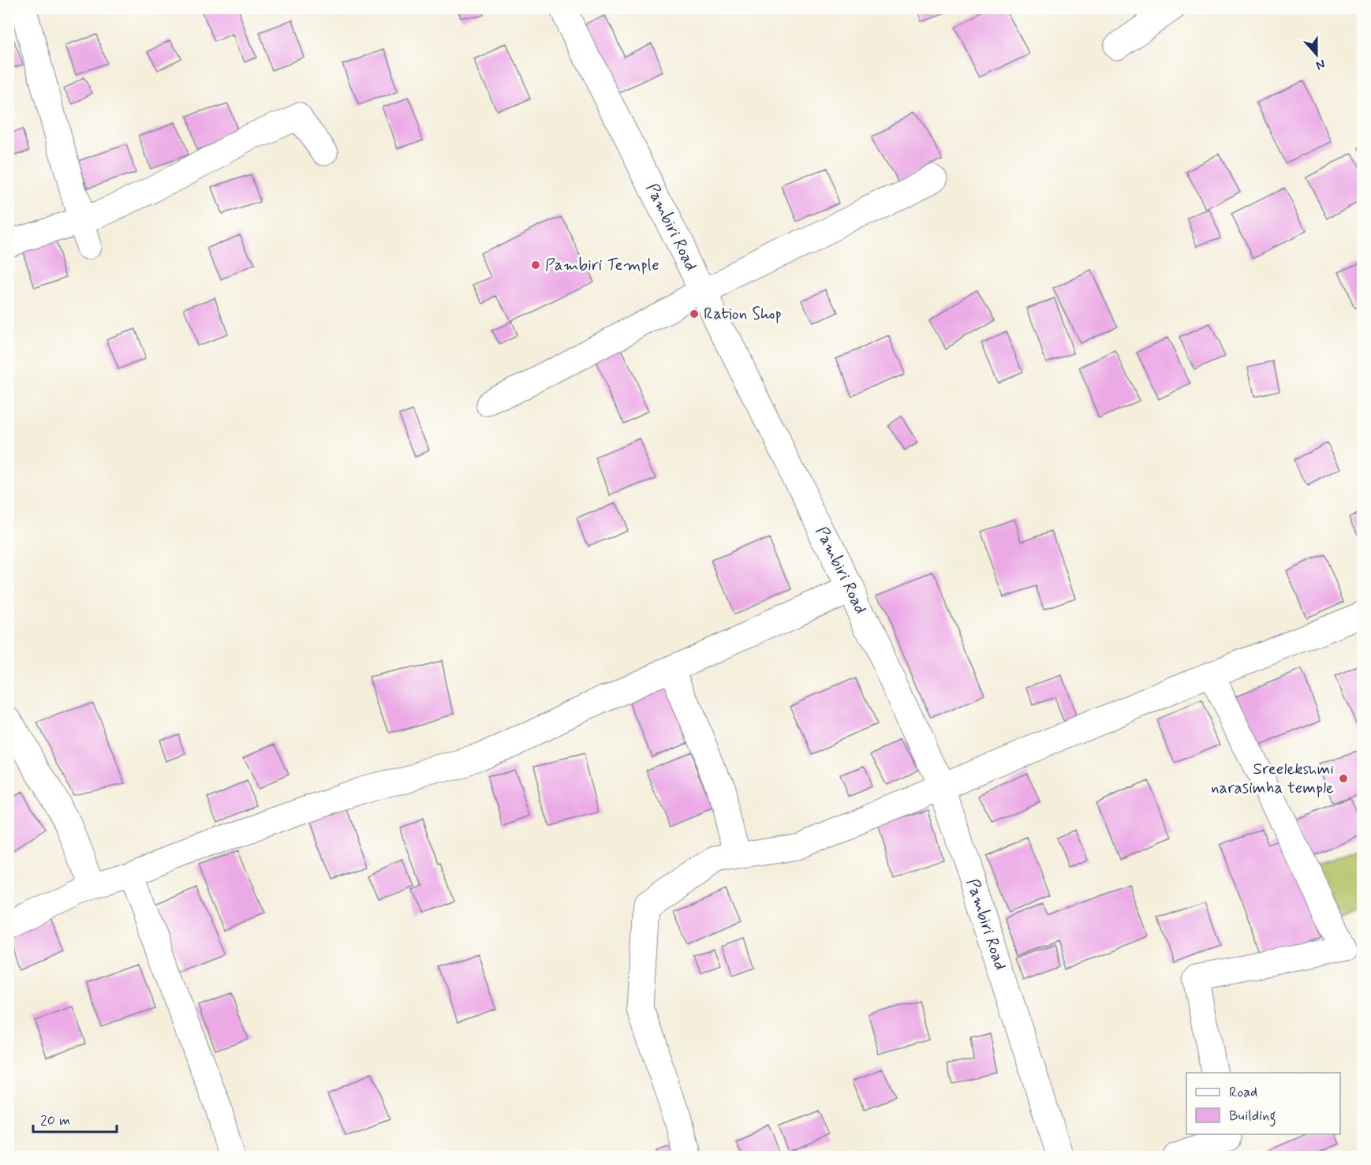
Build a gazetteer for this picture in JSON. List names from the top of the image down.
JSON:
{
  "streets": {
    "street": ["Pambiri Road"]
  },
  "places": ["Pambiri Temple", "Ration Shop", "Sreelekshmi narasimha temple"],
  "legend": ["Road", "Building"],
  "scale_bar": "20 m",
  "north": "bottom"
}
